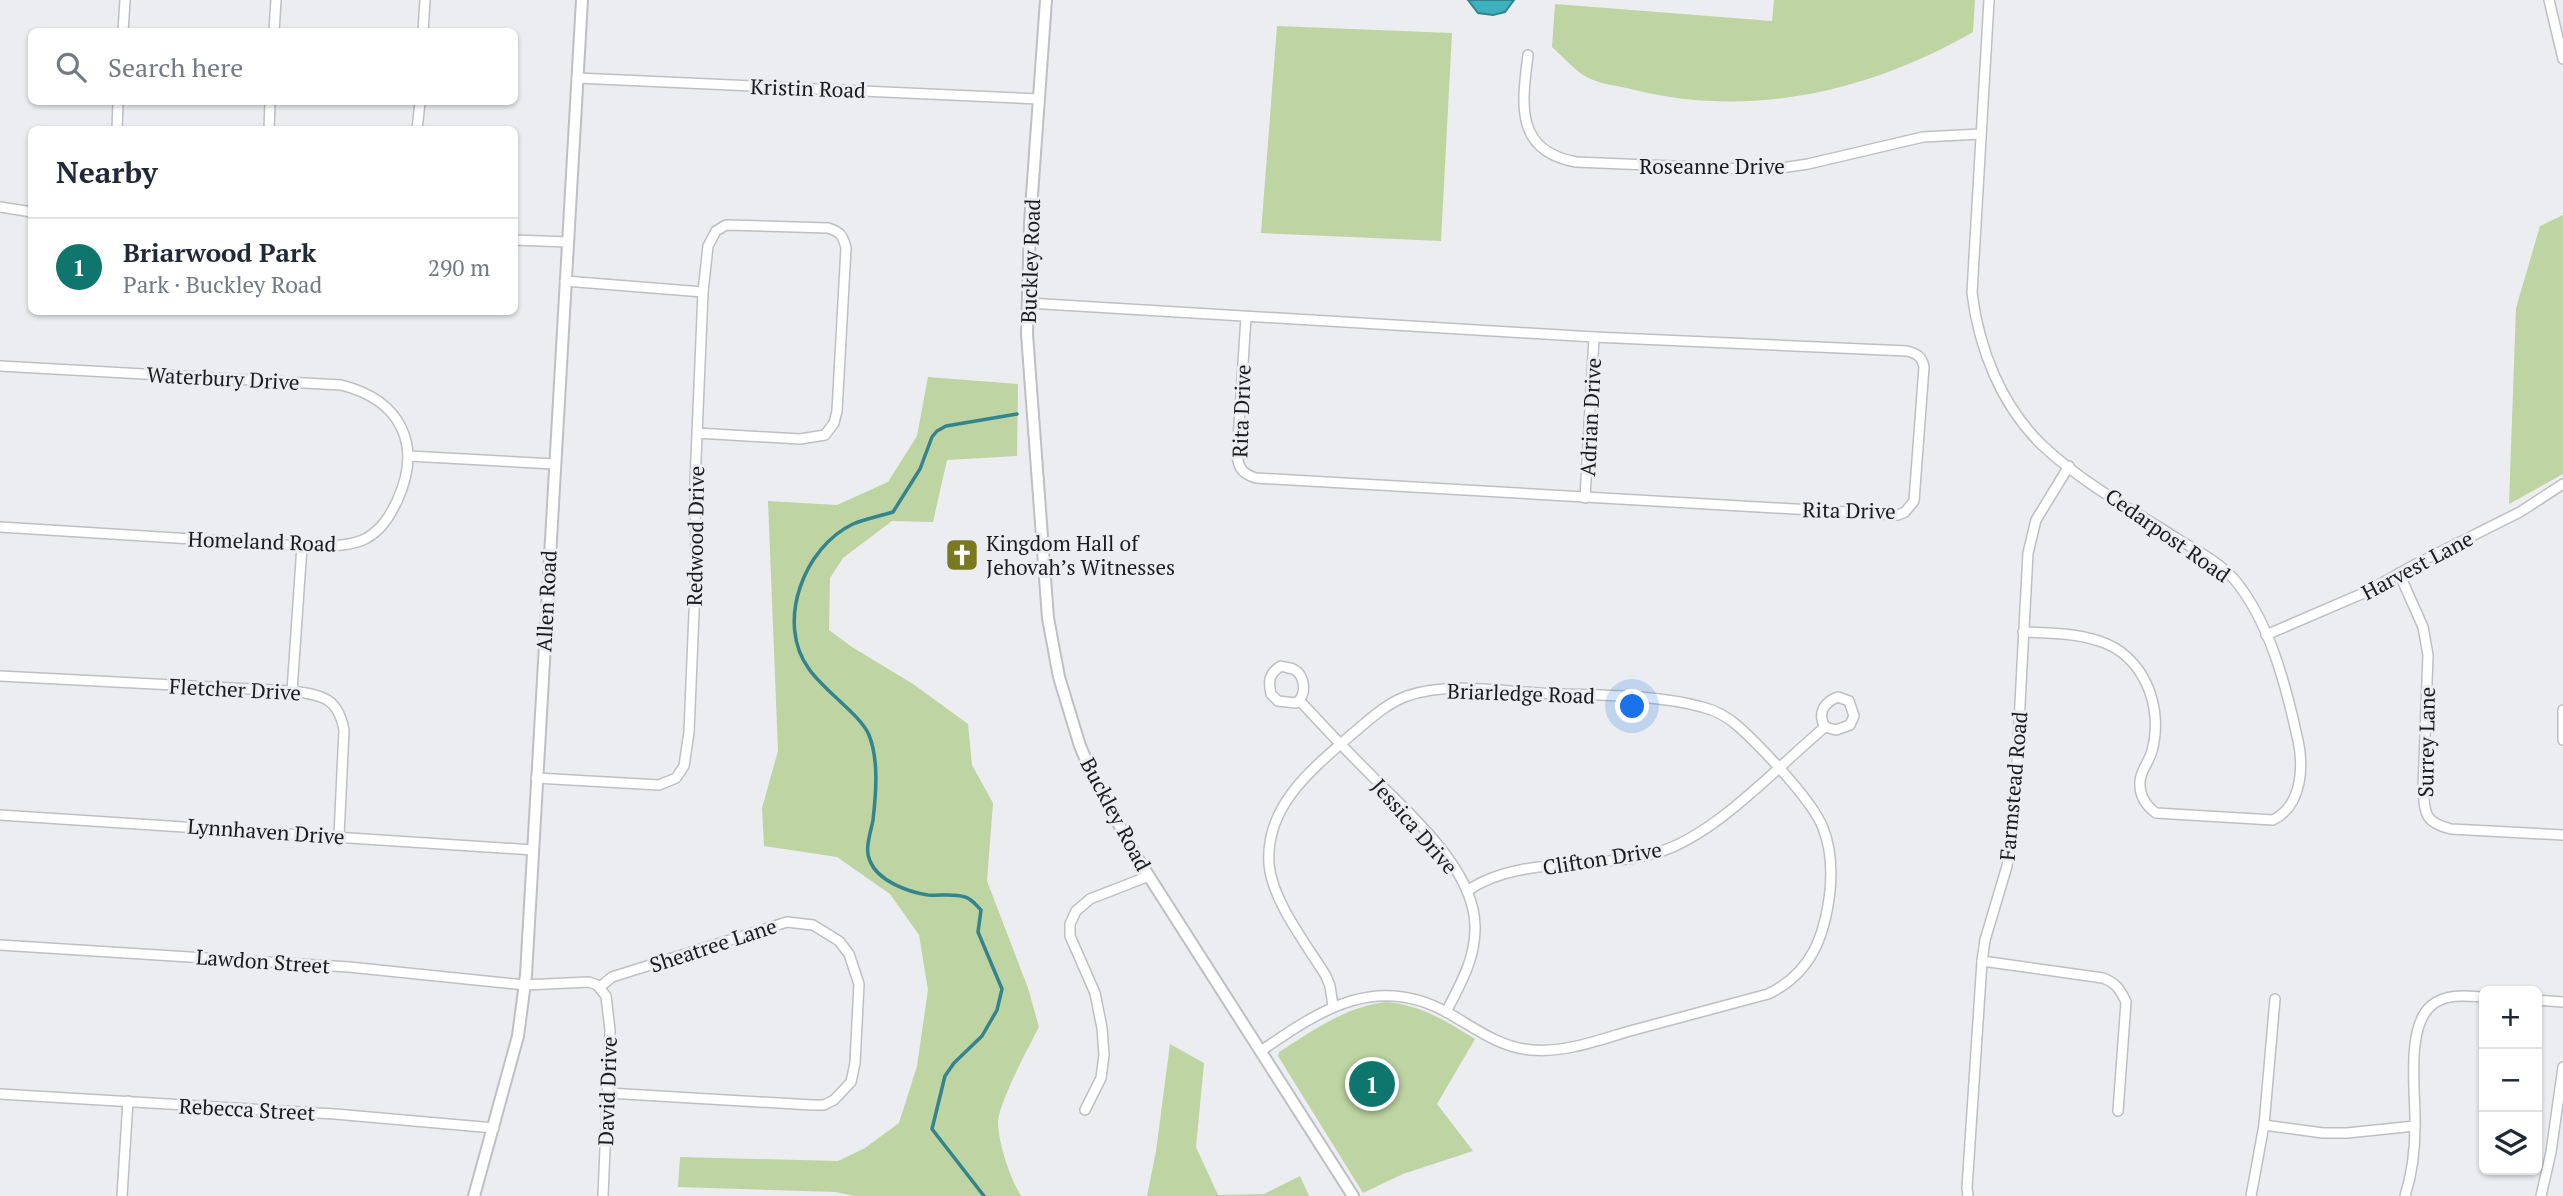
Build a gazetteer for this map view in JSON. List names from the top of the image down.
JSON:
{
  "streets": {
    "street": [
      "Kristin Road",
      "Roseanne Drive",
      "Buckley Road",
      "Waterbury Drive",
      "Rita Drive",
      "Adrian Drive",
      "Cedarpost Road",
      "Redwood Drive",
      "Homeland Road",
      "Harvest Lane",
      "Allen Road",
      "Fletcher Drive",
      "Briarledge Road",
      "Surrey Lane",
      "Farmstead Road",
      "Jessica Drive",
      "Lynnhaven Drive",
      "Clifton Drive",
      "Sheatree Lane",
      "Lawdon Street",
      "David Drive",
      "Rebecca Street"
    ]
  },
  "crossings": [
    ["Kristin Road", "Buckley Road"],
    ["Kristin Road", "Allen Road"],
    ["Roseanne Drive", "Cedarpost Road"],
    ["Buckley Road", "Rita Drive"],
    ["Buckley Road", "Briarledge Road"],
    ["Waterbury Drive", "Homeland Road"],
    ["Rita Drive", "Adrian Drive"],
    ["Cedarpost Road", "Harvest Lane"],
    ["Cedarpost Road", "Farmstead Road"],
    ["Redwood Drive", "Allen Road"],
    ["Harvest Lane", "Surrey Lane"],
    ["Allen Road", "Lynnhaven Drive"],
    ["Allen Road", "Lawdon Street"],
    ["Allen Road", "Rebecca Street"],
    ["Fletcher Drive", "Lynnhaven Drive"],
    ["Briarledge Road", "Jessica Drive"],
    ["Briarledge Road", "Clifton Drive"],
    ["Jessica Drive", "Clifton Drive"],
    ["Sheatree Lane", "David Drive"]
  ],
  "places": {
    "church": ["Kingdom Hall of Jehovah’s Witnesses"]
  },
  "page": {
    "search": "Search here",
    "heading": "Nearby",
    "list": [
      {
        "mark": "1",
        "name": "Briarwood Park",
        "note": "Park · Buckley Road",
        "value": "290 m"
      }
    ],
    "map_buttons": ["+", "−"],
    "pins": "1"
  }
}
